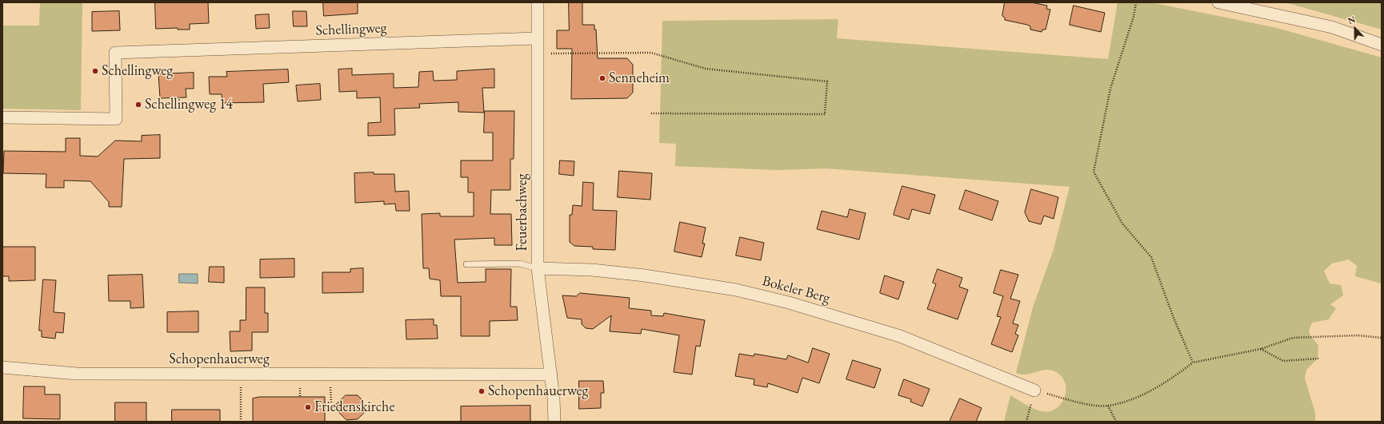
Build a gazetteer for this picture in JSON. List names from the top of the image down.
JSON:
{
  "streets": {
    "street": [
      "Schellingweg",
      "Feuerbachweg",
      "Bokeler Berg",
      "Schopenhauerweg"
    ]
  },
  "crossings": [
    ["Schellingweg", "Feuerbachweg"],
    ["Feuerbachweg", "Bokeler Berg"],
    ["Feuerbachweg", "Schopenhauerweg"]
  ],
  "places": [
    "Schellingweg",
    "Senneheim",
    "Schellingweg 14",
    "Schopenhauerweg",
    "Friedenskirche"
  ],
  "north": "top"
}
